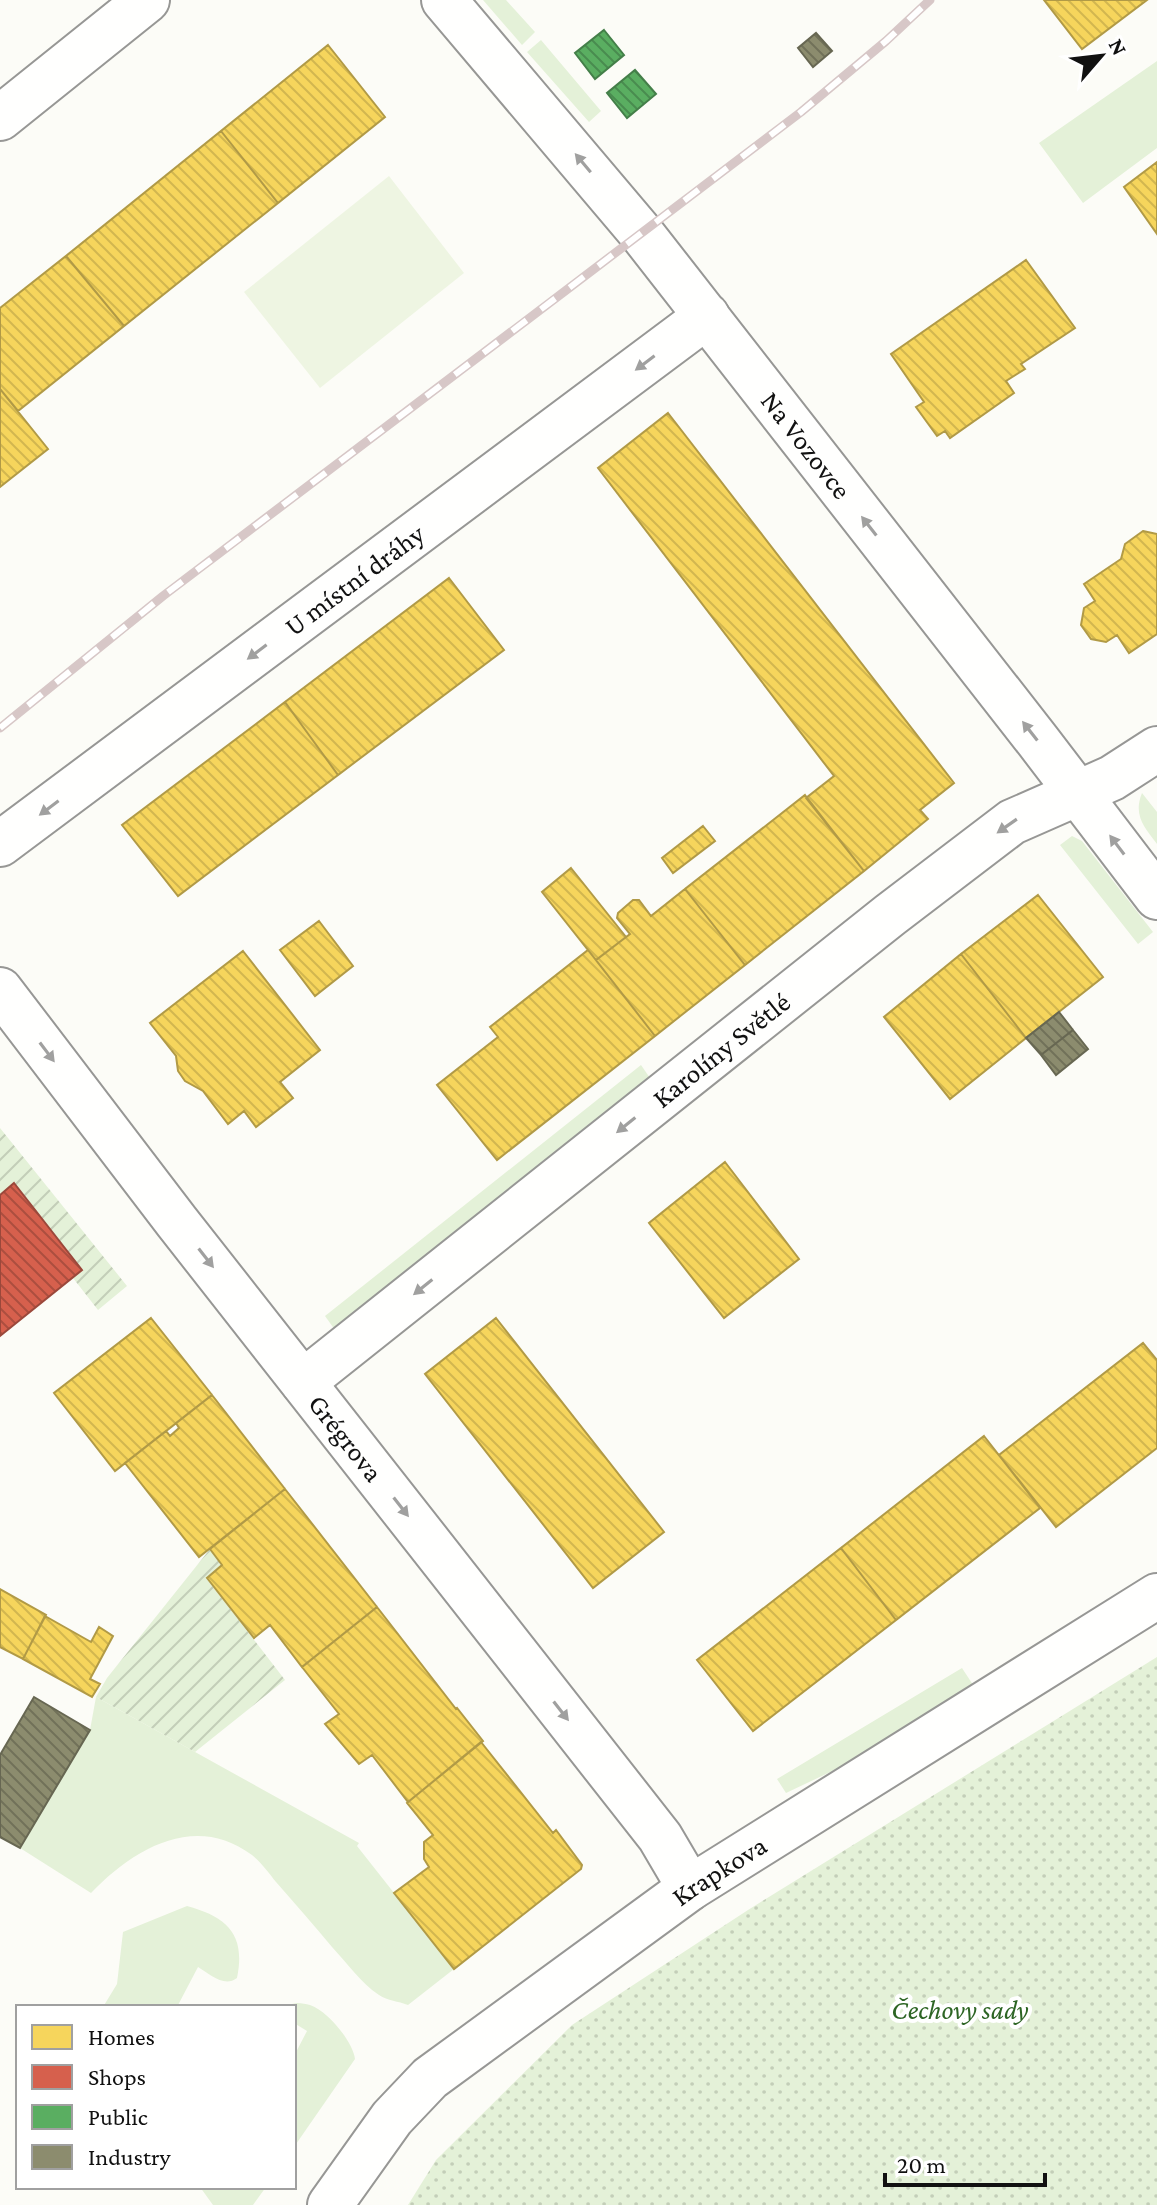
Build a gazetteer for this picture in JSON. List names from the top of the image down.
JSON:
{
  "streets": {
    "street": [
      "Na Vozovce",
      "U místní dráhy",
      "Karolíny Světlé",
      "Grégrova",
      "Krapkova"
    ]
  },
  "crossings": [
    ["Na Vozovce", "U místní dráhy"],
    ["Na Vozovce", "Karolíny Světlé"],
    ["Karolíny Světlé", "Grégrova"],
    ["Grégrova", "Krapkova"]
  ],
  "one_way": [
    "Na Vozovce",
    "U místní dráhy",
    "Karolíny Světlé",
    "Grégrova"
  ],
  "parks": ["Čechovy sady"],
  "legend": [
    "Homes",
    "Shops",
    "Public",
    "Industry"
  ],
  "scale_bar": "20 m",
  "north": "top right"
}
